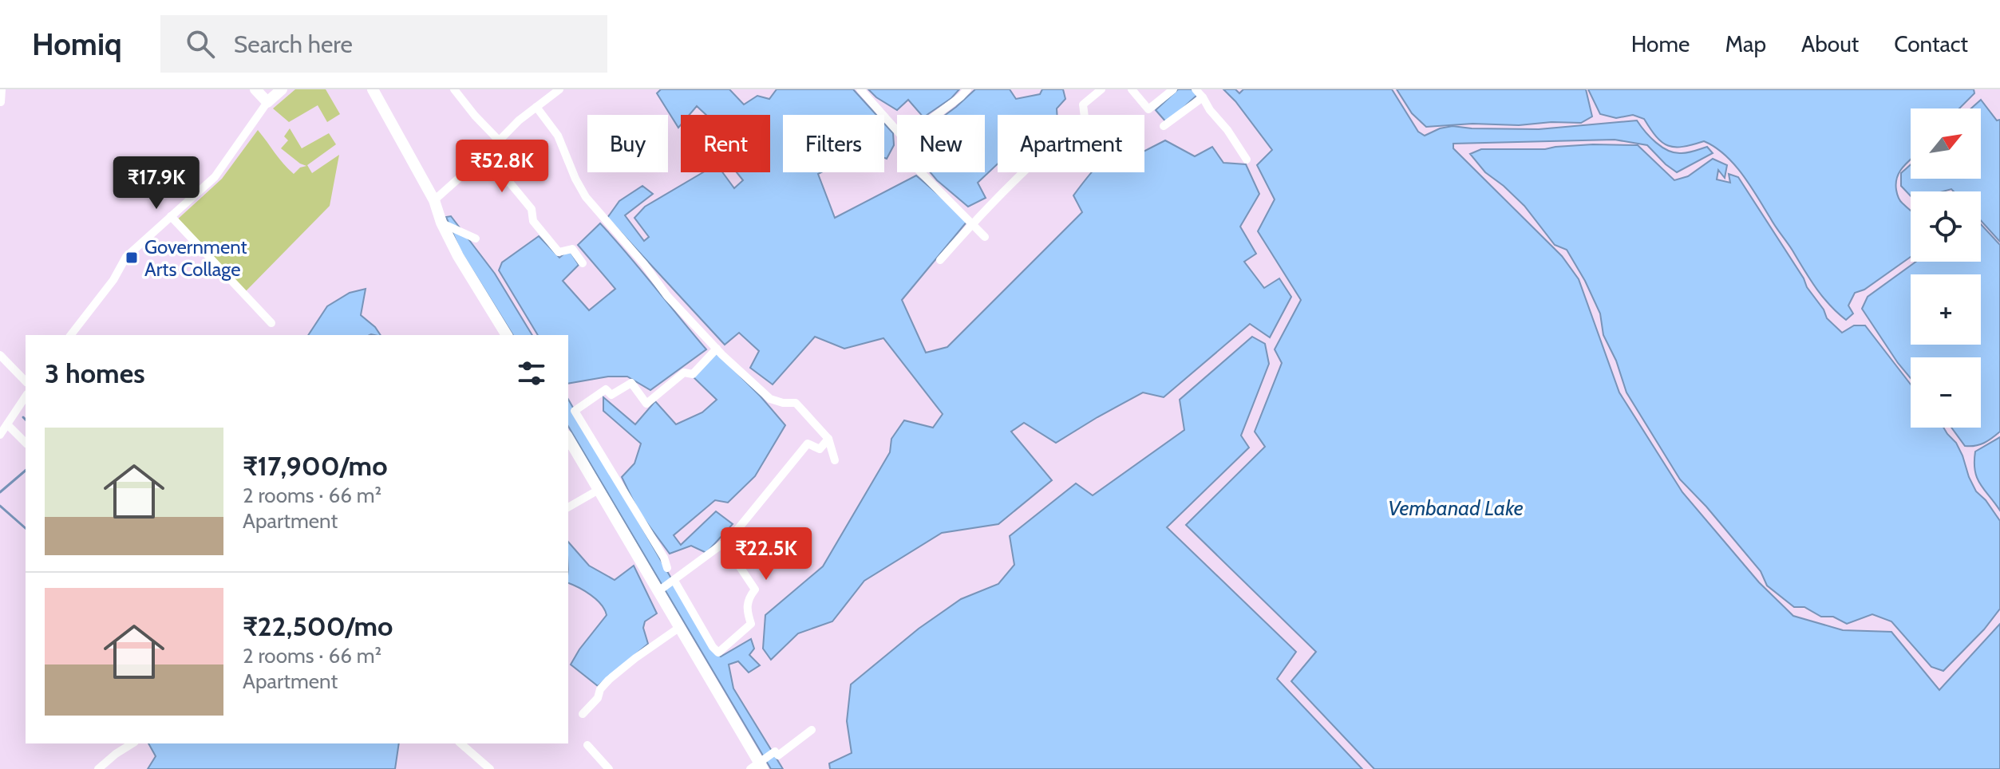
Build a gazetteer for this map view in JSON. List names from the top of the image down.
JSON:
{
  "water": ["Vembanad Lake"],
  "places": {
    "transit": ["Government Arts Collage"]
  },
  "north": "top right",
  "page": {
    "header": "Homiq",
    "search": "Search here",
    "nav": [
      "Home",
      "Map",
      "About",
      "Contact"
    ],
    "map_buttons": ["+", "−"],
    "chip": [
      "Buy",
      "Rent",
      "Filters",
      "New",
      "Apartment"
    ],
    "price": ["₹52.8K", "₹17.9K", "₹22.5K"],
    "heading": "3 homes",
    "list": [
      {
        "name": "₹17,900/mo",
        "note": "2 rooms · 66 m² · Apartment"
      },
      {
        "name": "₹22,500/mo",
        "note": "2 rooms · 66 m² · Apartment"
      }
    ]
  }
}
